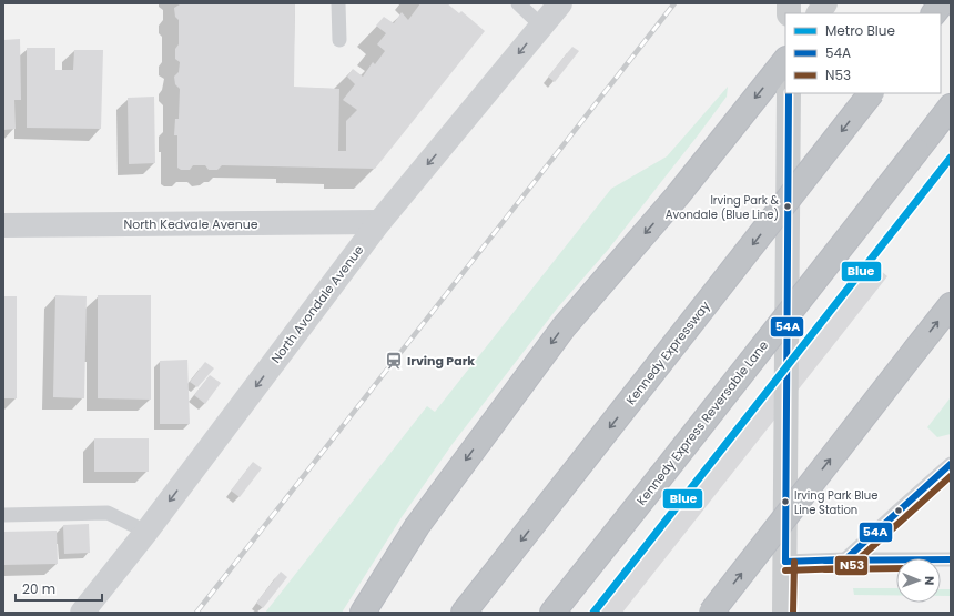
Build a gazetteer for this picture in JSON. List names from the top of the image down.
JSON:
{
  "streets": {
    "highway": ["Kennedy Expressway", "Kennedy Express Reversable Lane"],
    "street": ["North Kedvale Avenue", "North Avondale Avenue"]
  },
  "crossings": [
    ["North Kedvale Avenue", "North Avondale Avenue"]
  ],
  "one_way": ["North Avondale Avenue"],
  "places": {
    "other": ["Irving Park & Avondale (Blue Line)", "Irving Park Blue Line Station"],
    "station": ["Irving Park"]
  },
  "lines": ["transit line 54A", "metro line Blue", "transit line N53"],
  "legend": ["Metro Blue", "54A", "N53"],
  "scale_bar": "20 m",
  "north": "right"
}
